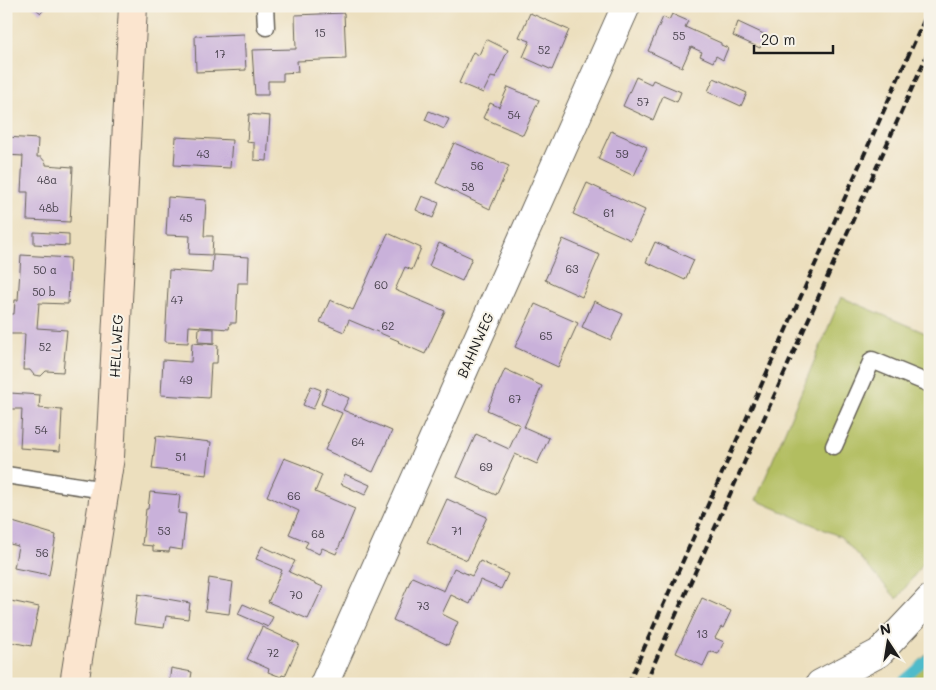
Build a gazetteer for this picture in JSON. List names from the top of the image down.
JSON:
{
  "streets": {
    "street": ["BAHNWEG", "HELLWEG"]
  },
  "house_numbers": [
    "15",
    "55",
    "52",
    "17",
    "57",
    "54",
    "43",
    "59",
    "56",
    "48a",
    "58",
    "48b",
    "61",
    "45",
    "63",
    "50 a",
    "60",
    "50 b",
    "47",
    "62",
    "65",
    "52",
    "49",
    "67",
    "54",
    "64",
    "51",
    "69",
    "66",
    "53",
    "71",
    "68",
    "56",
    "70",
    "73",
    "13",
    "72"
  ],
  "scale_bar": "20 m",
  "north": "top"
}
